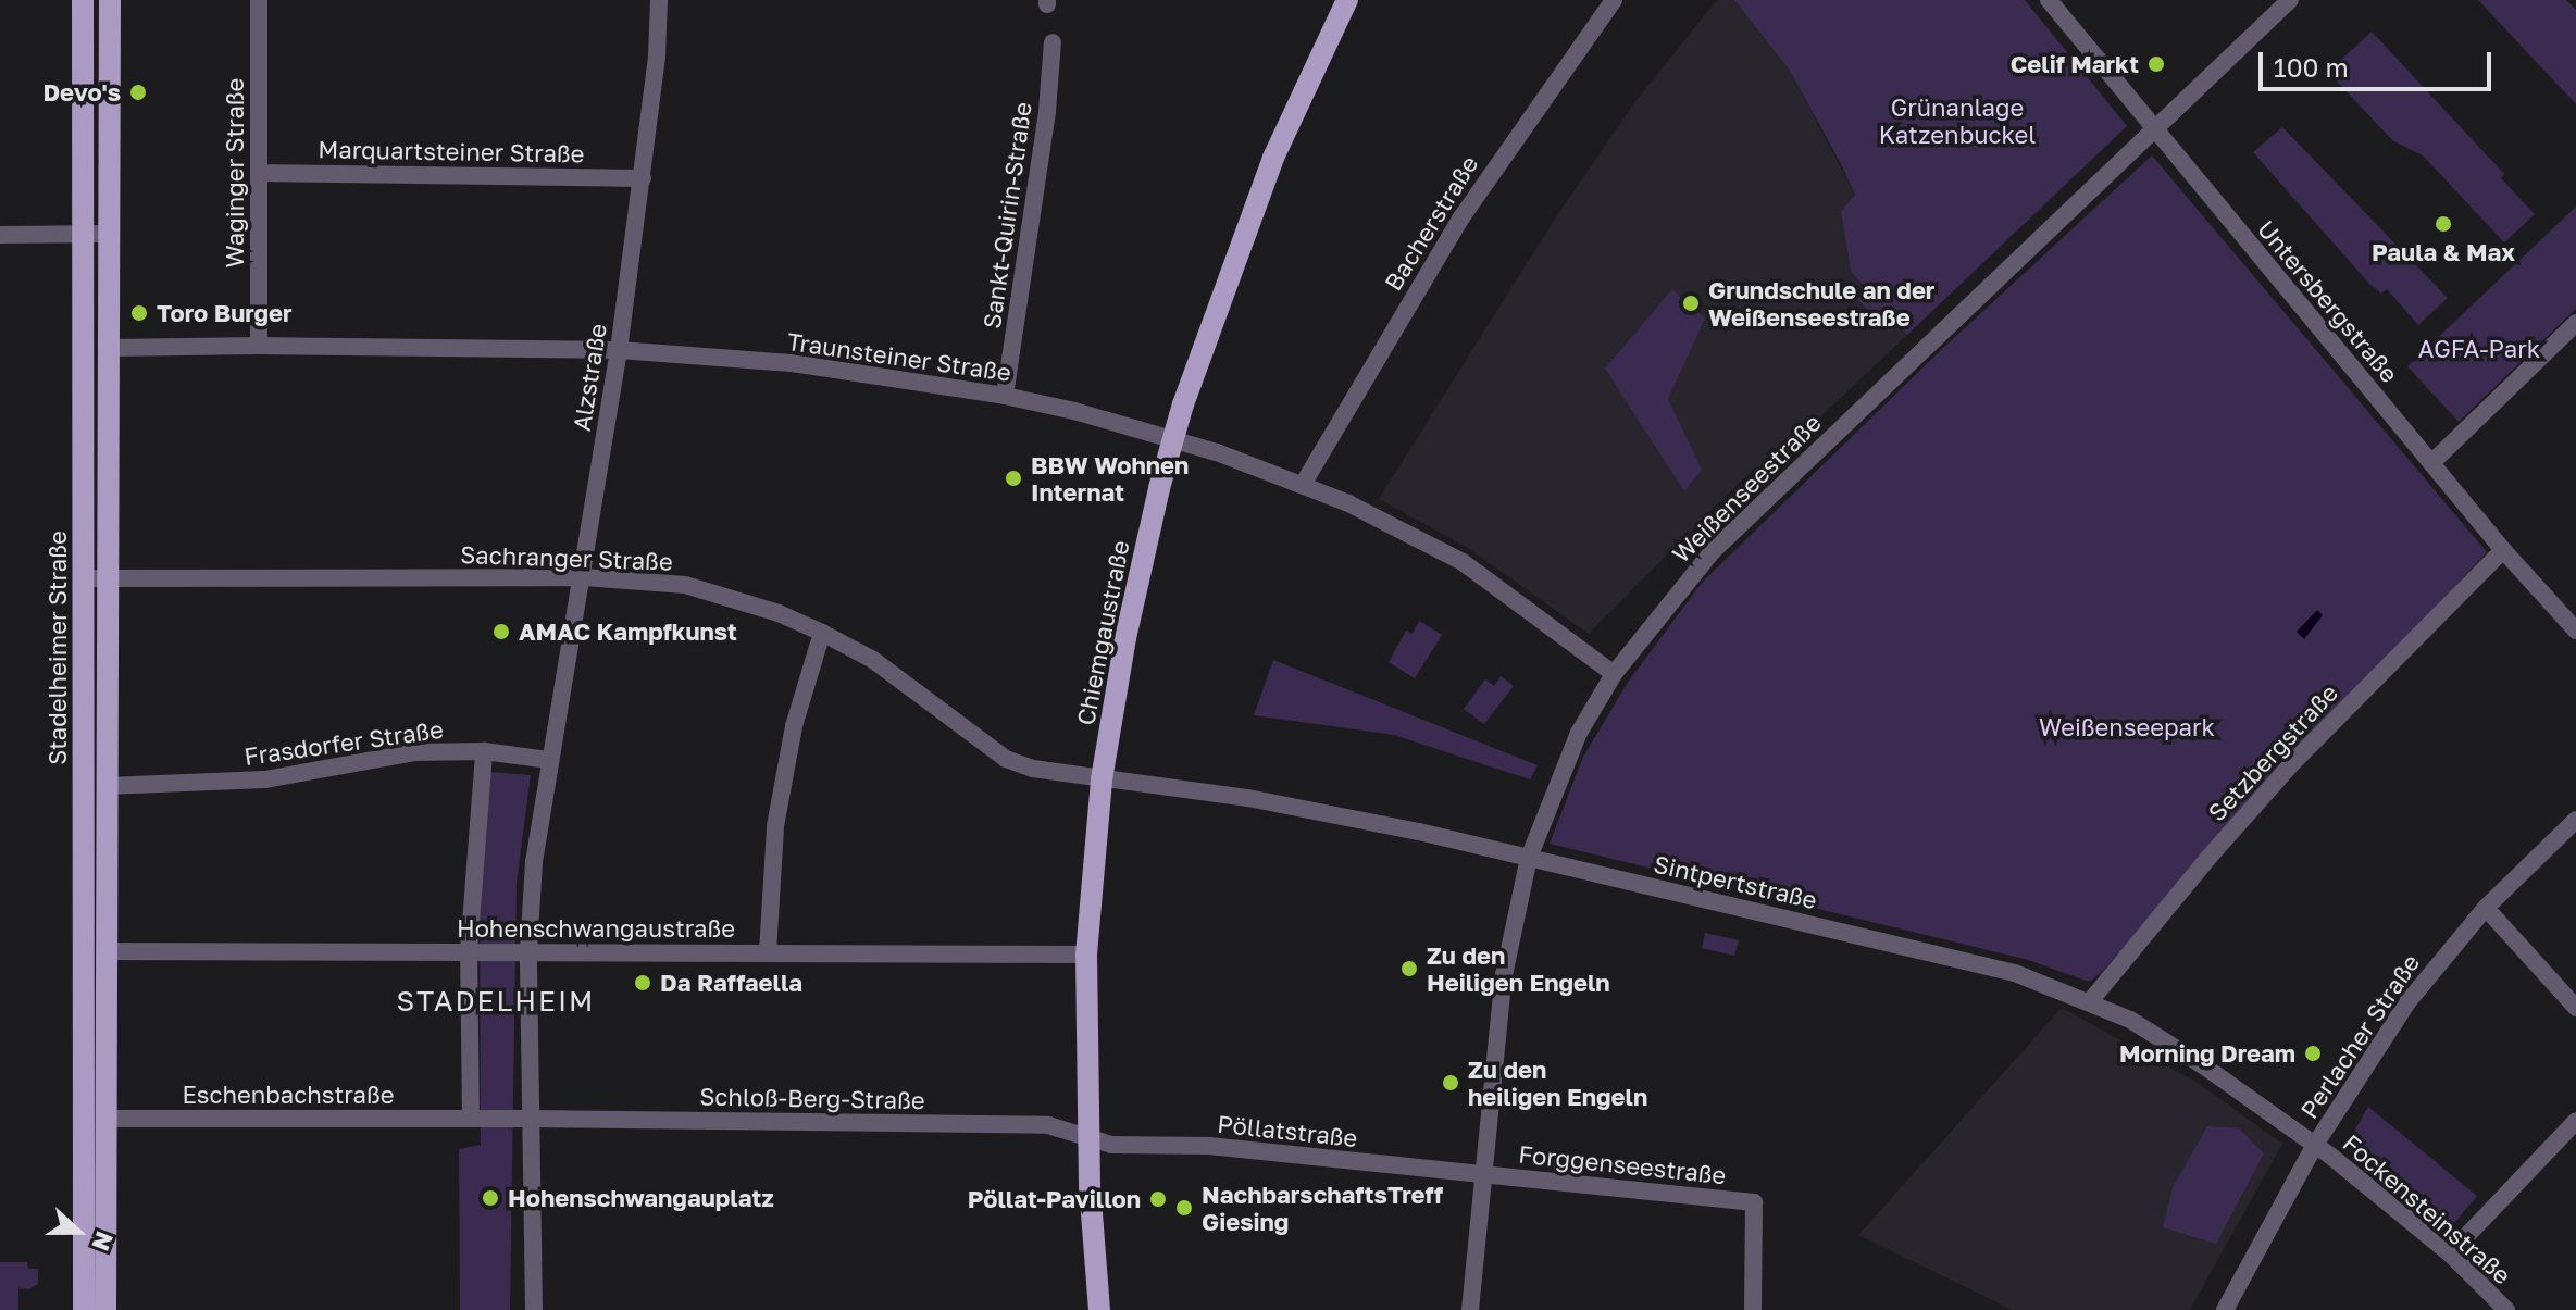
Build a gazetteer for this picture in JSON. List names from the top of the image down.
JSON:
{
  "streets": {
    "main road": ["Chiemgaustraße", "Stadelheimer Straße"],
    "street": [
      "Marquartsteiner Straße",
      "Waginger Straße",
      "Sankt-Quirin-Straße",
      "Bacherstraße",
      "Untersbergstraße",
      "Traunsteiner Straße",
      "Alzstraße",
      "Weißenseestraße",
      "Sachranger Straße",
      "Frasdorfer Straße",
      "Setzbergstraße",
      "Sintpertstraße",
      "Hohenschwangaustraße",
      "Perlacher Straße",
      "Eschenbachstraße",
      "Schloß-Berg-Straße",
      "Pöllatstraße",
      "Forggenseestraße",
      "Fockensteinstraße"
    ]
  },
  "crossings": [
    ["Marquartsteiner Straße", "Waginger Straße"],
    ["Marquartsteiner Straße", "Alzstraße"],
    ["Waginger Straße", "Traunsteiner Straße"],
    ["Sankt-Quirin-Straße", "Traunsteiner Straße"],
    ["Bacherstraße", "Traunsteiner Straße"],
    ["Untersbergstraße", "Weißenseestraße"],
    ["Untersbergstraße", "Setzbergstraße"],
    ["Traunsteiner Straße", "Alzstraße"],
    ["Traunsteiner Straße", "Weißenseestraße"],
    ["Traunsteiner Straße", "Chiemgaustraße"],
    ["Traunsteiner Straße", "Stadelheimer Straße"],
    ["Alzstraße", "Sachranger Straße"],
    ["Weißenseestraße", "Sintpertstraße"],
    ["Weißenseestraße", "Pöllatstraße"],
    ["Weißenseestraße", "Forggenseestraße"],
    ["Sachranger Straße", "Chiemgaustraße"],
    ["Sachranger Straße", "Stadelheimer Straße"],
    ["Sachranger Straße", "Sintpertstraße"],
    ["Chiemgaustraße", "Sintpertstraße"],
    ["Chiemgaustraße", "Hohenschwangaustraße"],
    ["Chiemgaustraße", "Schloß-Berg-Straße"],
    ["Chiemgaustraße", "Pöllatstraße"],
    ["Stadelheimer Straße", "Frasdorfer Straße"],
    ["Stadelheimer Straße", "Hohenschwangaustraße"],
    ["Stadelheimer Straße", "Eschenbachstraße"],
    ["Setzbergstraße", "Sintpertstraße"],
    ["Sintpertstraße", "Perlacher Straße"],
    ["Sintpertstraße", "Fockensteinstraße"],
    ["Perlacher Straße", "Fockensteinstraße"],
    ["Schloß-Berg-Straße", "Pöllatstraße"],
    ["Pöllatstraße", "Forggenseestraße"]
  ],
  "districts": ["STADELHEIM"],
  "parks": ["Grünanlage Katzenbuckel", "AGFA-Park", "Weißenseepark"],
  "places": [
    "Celif Markt",
    "Devo's",
    "Paula & Max",
    "Grundschule an der Weißenseestraße",
    "Toro Burger",
    "BBW Wohnen Internat",
    "AMAC Kampfkunst",
    "Zu den Heiligen Engeln",
    "Da Raffaella",
    "Morning Dream",
    "Zu den heiligen Engeln",
    "Hohenschwangauplatz",
    "Pöllat-Pavillon",
    "NachbarschaftsTreff Giesing"
  ],
  "scale_bar": "100 m",
  "north": "right"
}
